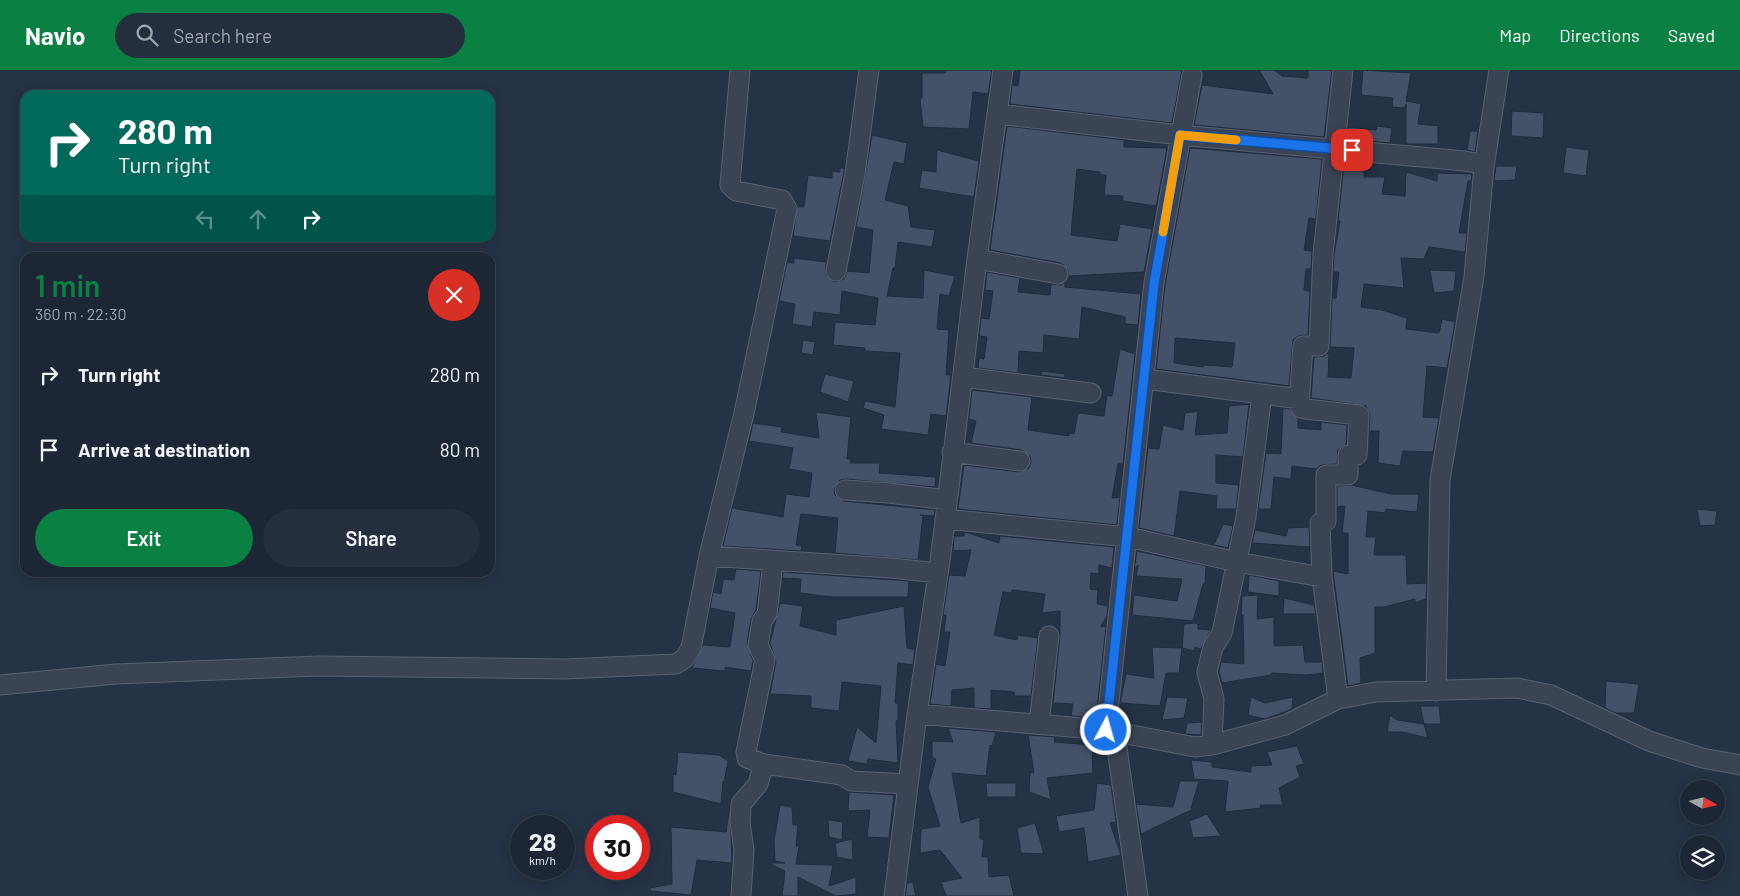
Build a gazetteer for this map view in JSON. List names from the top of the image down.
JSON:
{
  "north": "right",
  "page": {
    "header": "Navio",
    "search": "Search here",
    "nav": ["Map", "Directions", "Saved"],
    "turn": ["280 m", "Turn right"],
    "heading": ["1 min", "360 m · 22:30"],
    "list": [
      {
        "name": "Turn right",
        "value": "280 m"
      },
      {
        "name": "Arrive at destination",
        "value": "80 m"
      }
    ],
    "buttons": ["Exit", "Share"],
    "speed": "28 km/h",
    "limit": "30"
  }
}
